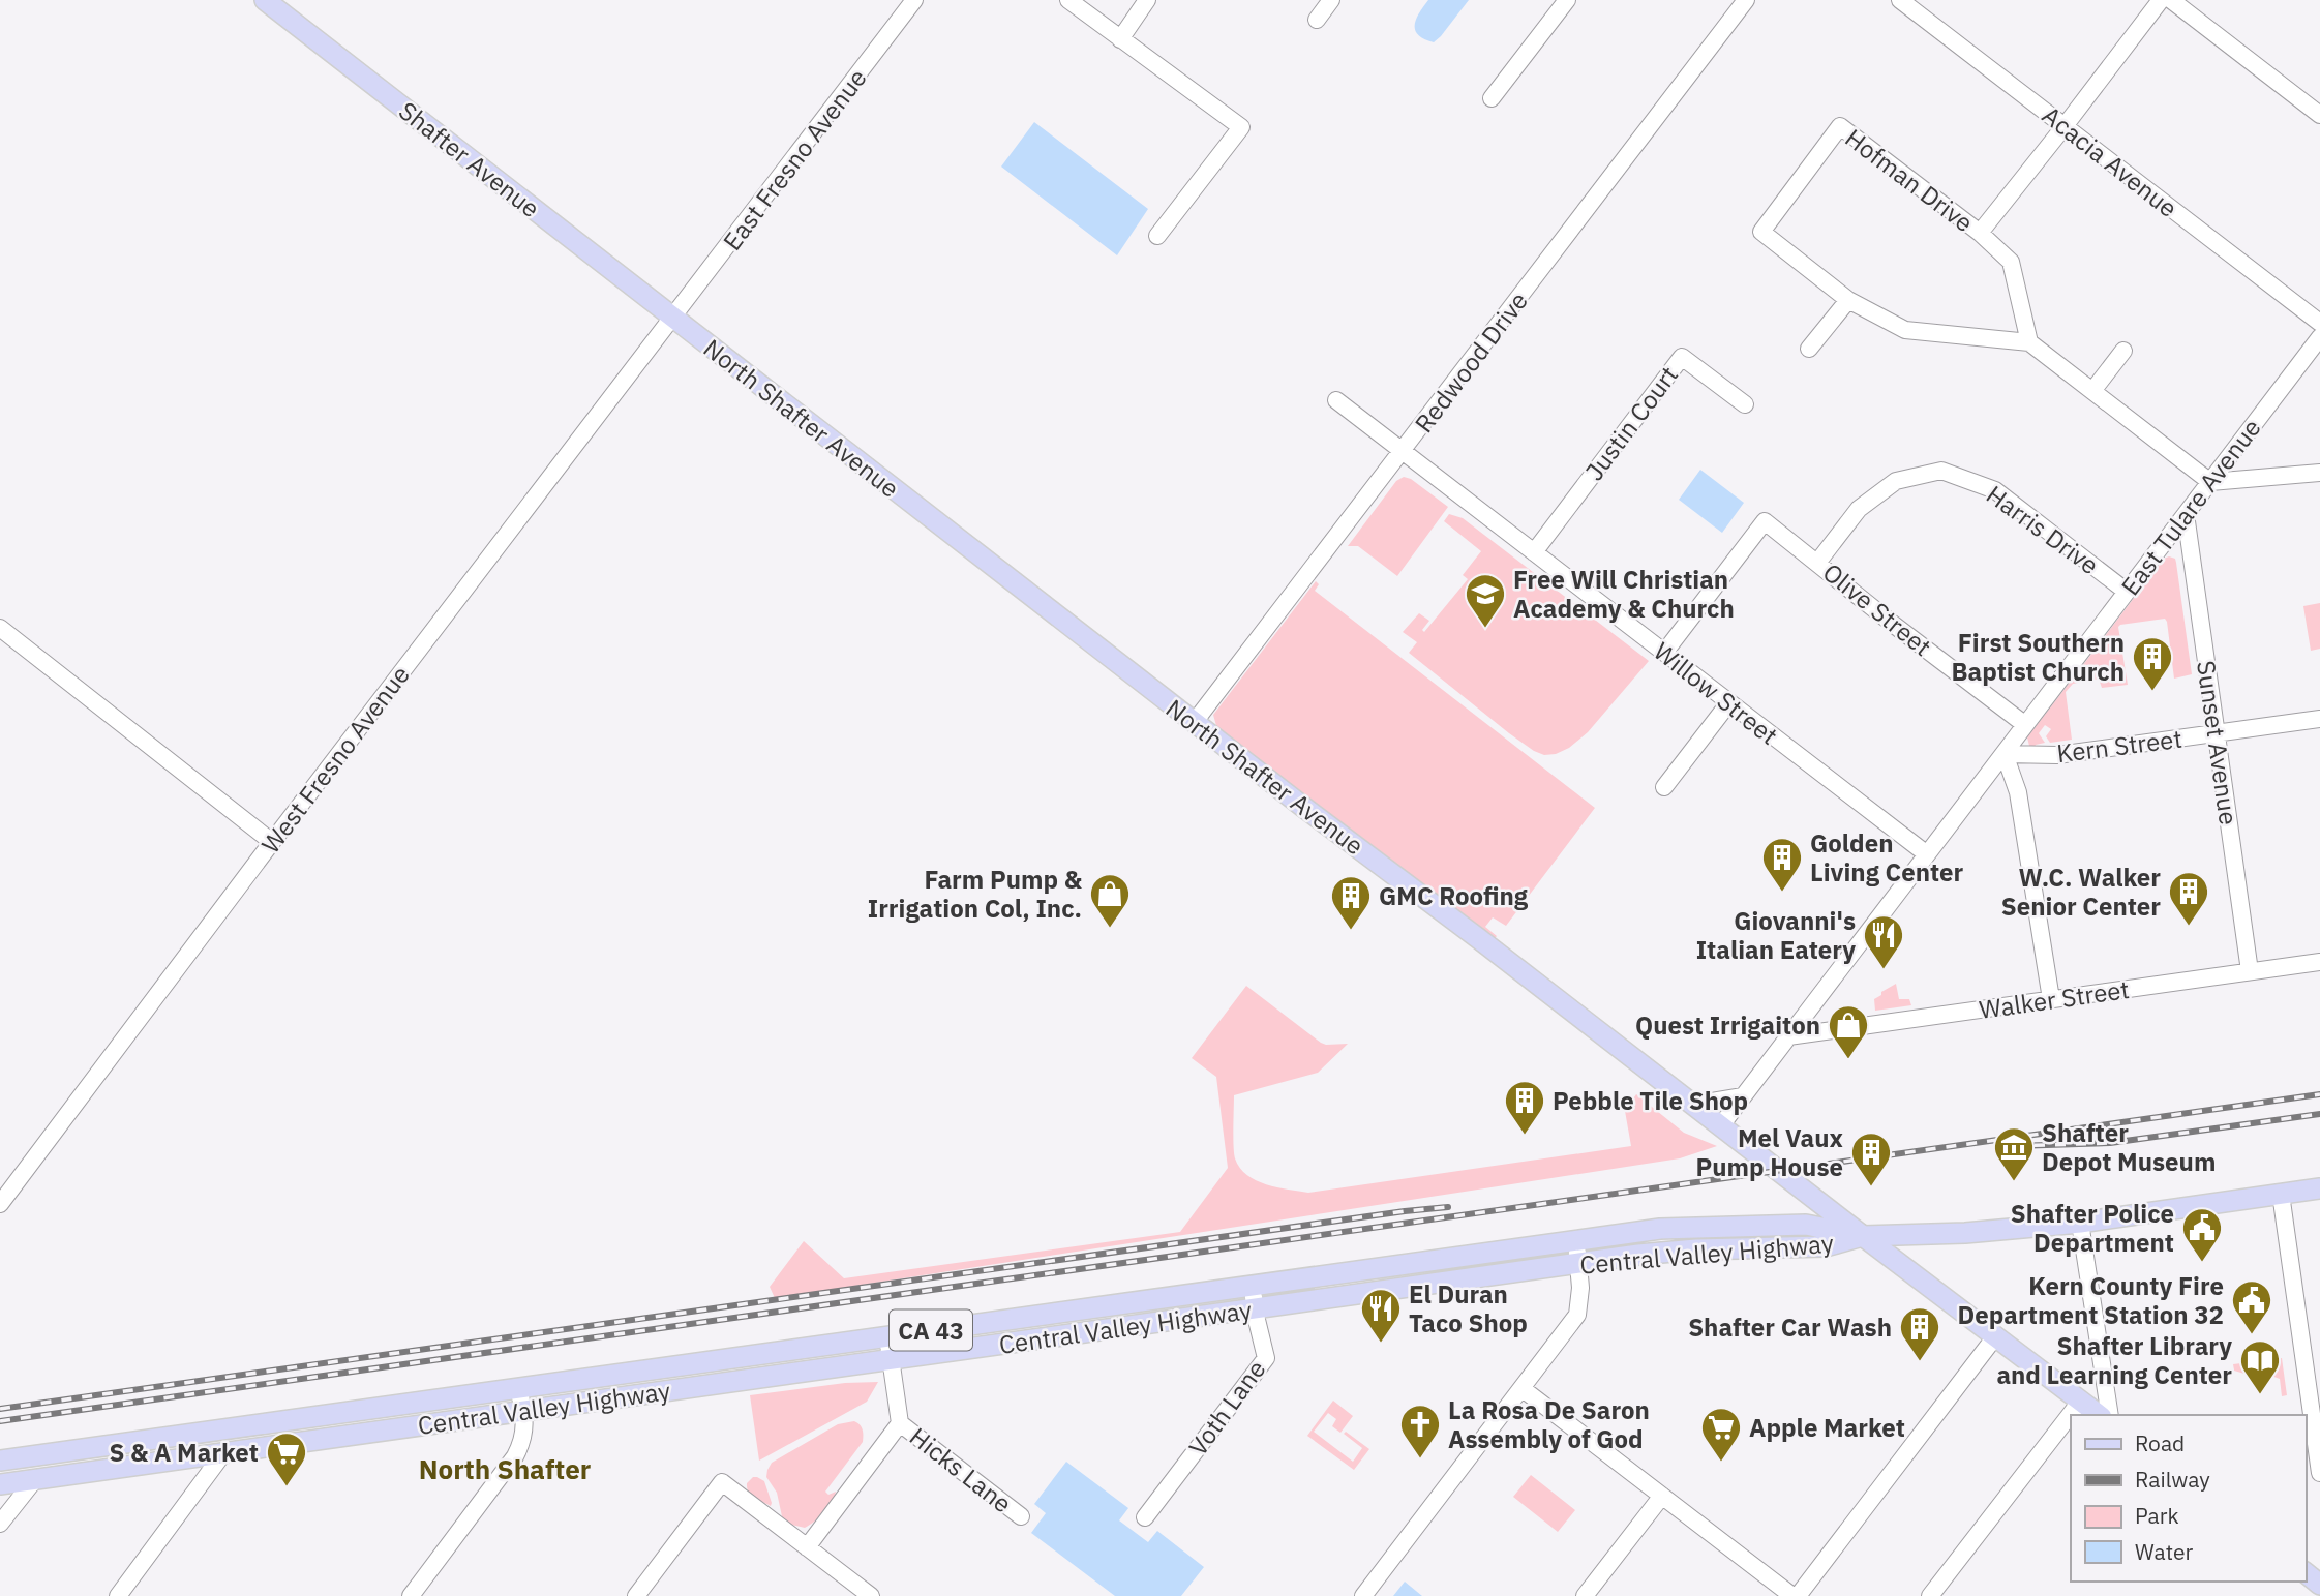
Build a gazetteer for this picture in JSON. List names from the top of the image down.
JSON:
{
  "streets": {
    "main road": [
      "Shafter Avenue",
      "North Shafter Avenue",
      "Central Valley Highway",
      "CA 43"
    ],
    "street": [
      "East Fresno Avenue",
      "Acacia Avenue",
      "Hofman Drive",
      "Redwood Drive",
      "Justin Court",
      "East Tulare Avenue",
      "Harris Drive",
      "Olive Street",
      "Willow Street",
      "Sunset Avenue",
      "Kern Street",
      "West Fresno Avenue",
      "Walker Street",
      "Voth Lane",
      "Hicks Lane"
    ]
  },
  "crossings": [
    ["Shafter Avenue", "East Fresno Avenue"],
    ["Shafter Avenue", "North Shafter Avenue"],
    ["Shafter Avenue", "West Fresno Avenue"],
    ["East Fresno Avenue", "North Shafter Avenue"],
    ["East Fresno Avenue", "West Fresno Avenue"],
    ["Redwood Drive", "North Shafter Avenue"],
    ["Redwood Drive", "Willow Street"],
    ["North Shafter Avenue", "East Tulare Avenue"],
    ["North Shafter Avenue", "West Fresno Avenue"],
    ["North Shafter Avenue", "Central Valley Highway"],
    ["Justin Court", "Willow Street"],
    ["East Tulare Avenue", "Harris Drive"],
    ["East Tulare Avenue", "Olive Street"],
    ["East Tulare Avenue", "Willow Street"],
    ["East Tulare Avenue", "Sunset Avenue"],
    ["East Tulare Avenue", "Kern Street"],
    ["East Tulare Avenue", "Walker Street"],
    ["Harris Drive", "Olive Street"],
    ["Olive Street", "Willow Street"],
    ["Sunset Avenue", "Kern Street"],
    ["Sunset Avenue", "Walker Street"],
    ["Central Valley Highway", "Voth Lane"]
  ],
  "districts": ["North Shafter"],
  "places": {
    "school or university": ["Free Will Christian Academy & Church"],
    "building": [
      "First Southern Baptist Church",
      "Golden Living Center",
      "W.C. Walker Senior Center",
      "GMC Roofing",
      "Pebble Tile Shop",
      "Mel Vaux Pump House",
      "Shafter Car Wash"
    ],
    "shop": ["Farm Pump & Irrigation Col, Inc.", "Quest Irrigaiton"],
    "restaurant": ["Giovanni's Italian Eatery", "El Duran Taco Shop"],
    "museum": ["Shafter Depot Museum"],
    "public building": ["Shafter Police Department", "Kern County Fire Department Station 32"],
    "library": ["Shafter Library and Learning Center"],
    "church": ["La Rosa De Saron Assembly of God"],
    "supermarket": ["Apple Market", "S & A Market"]
  },
  "legend": [
    "Road",
    "Railway",
    "Park",
    "Water"
  ]
}
